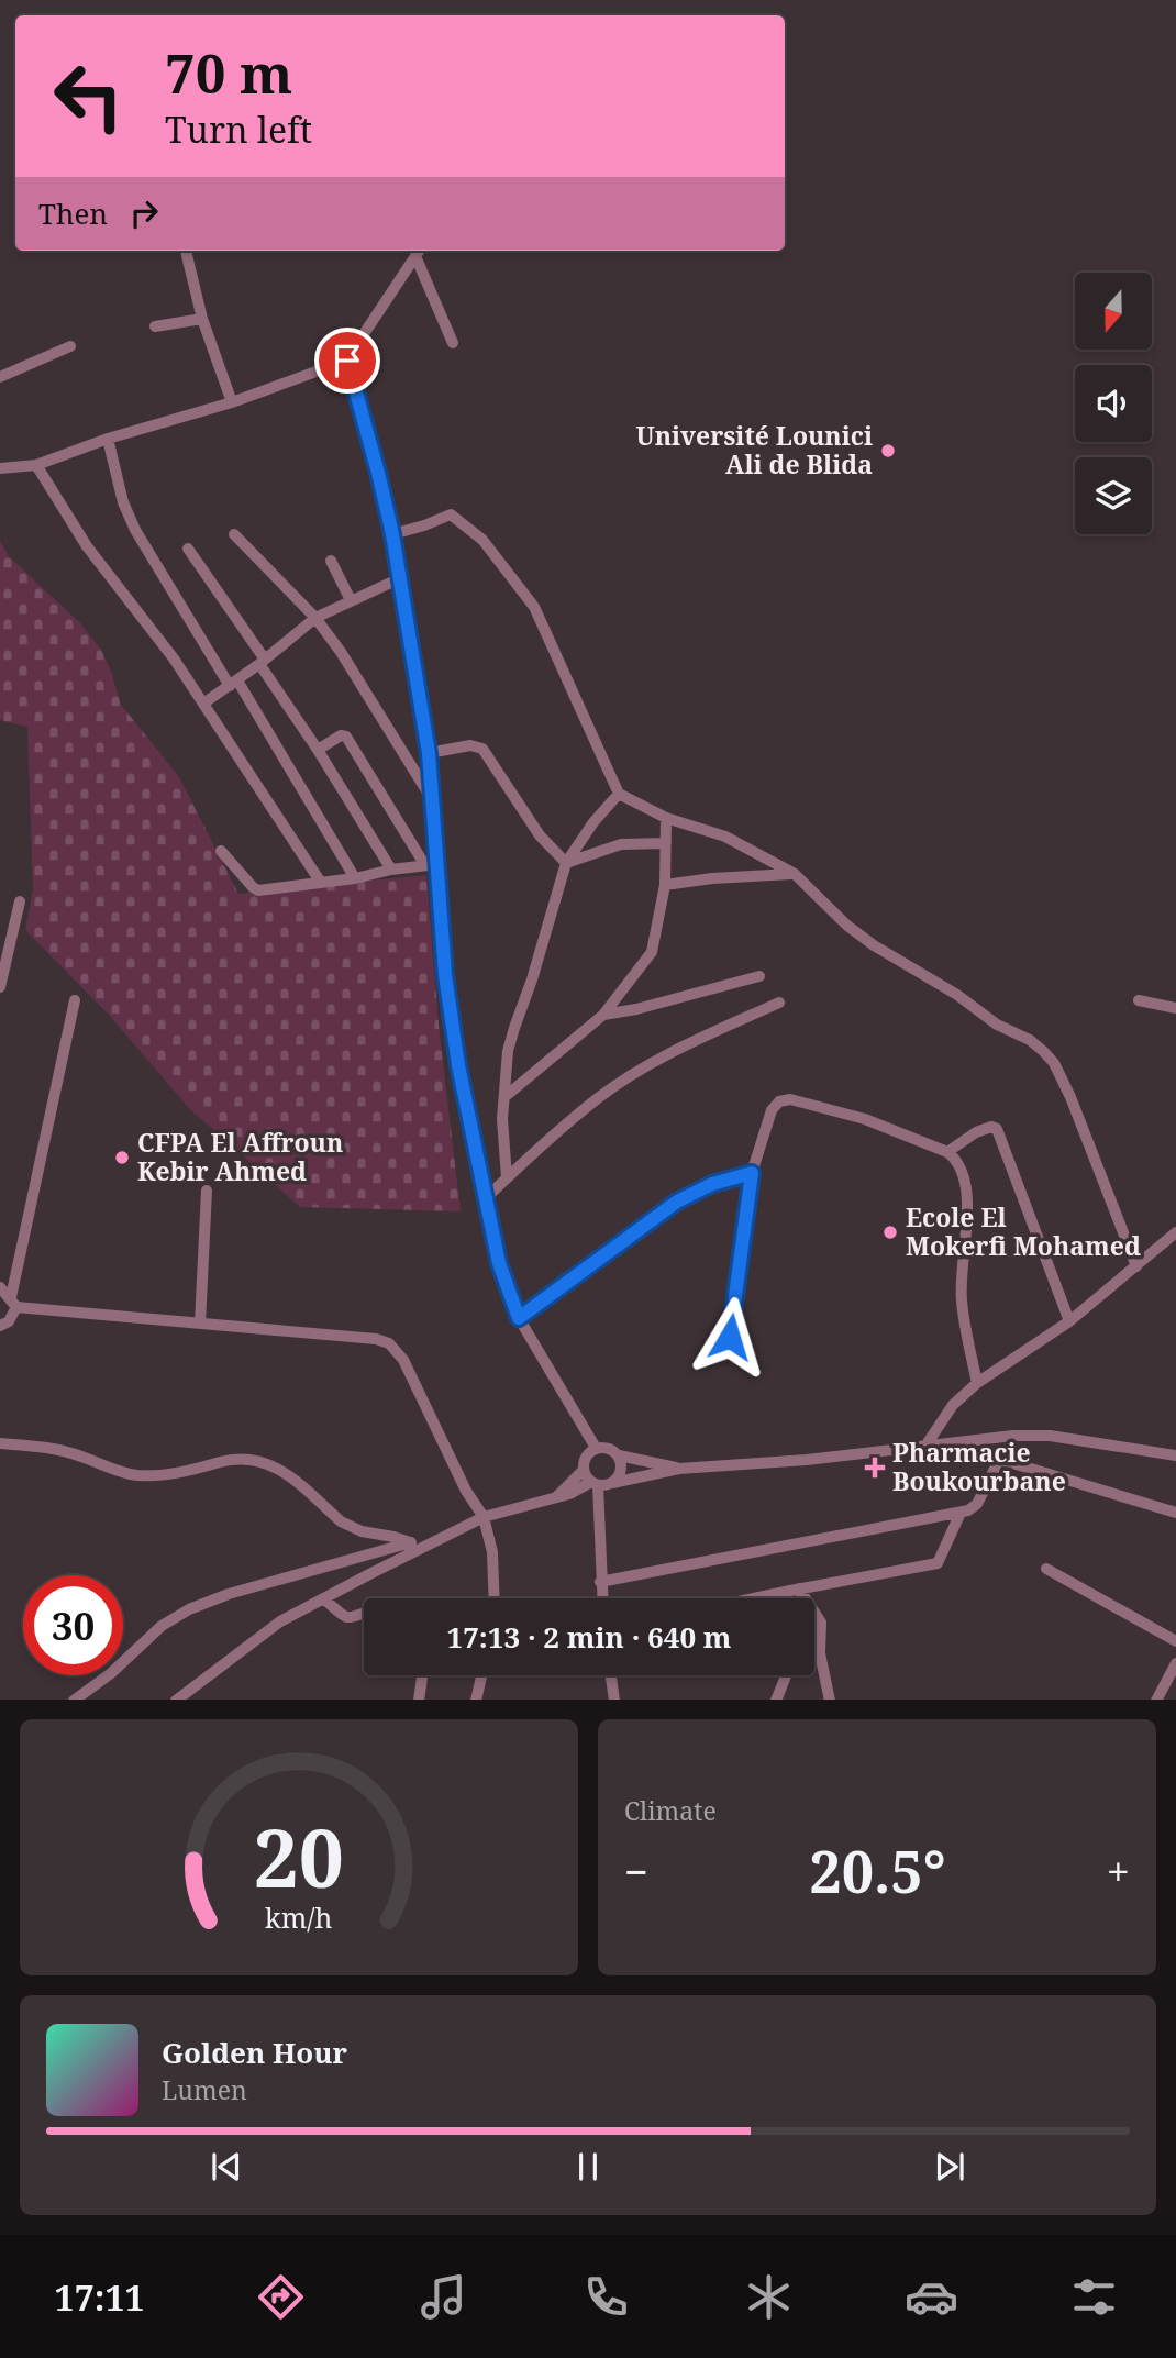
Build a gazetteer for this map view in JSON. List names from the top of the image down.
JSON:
{
  "places": {
    "other": ["Université Lounici Ali de Blida", "CFPA El Affroun Kebir Ahmed", "Ecole El Mokerfi Mohamed"],
    "health": ["Pharmacie Boukourbane"]
  },
  "north": "bottom",
  "page": {
    "turn": ["70 m", "Turn left"],
    "then": "Then",
    "limit": "30",
    "trip": "17:13 · 2 min · 640 m",
    "tile": "Climate",
    "heat": ["−", "20.5°", "+"],
    "song": ["Golden Hour", "Lumen"],
    "tabs": "17:11",
    "gauge": ["20", "km/h"]
  }
}
